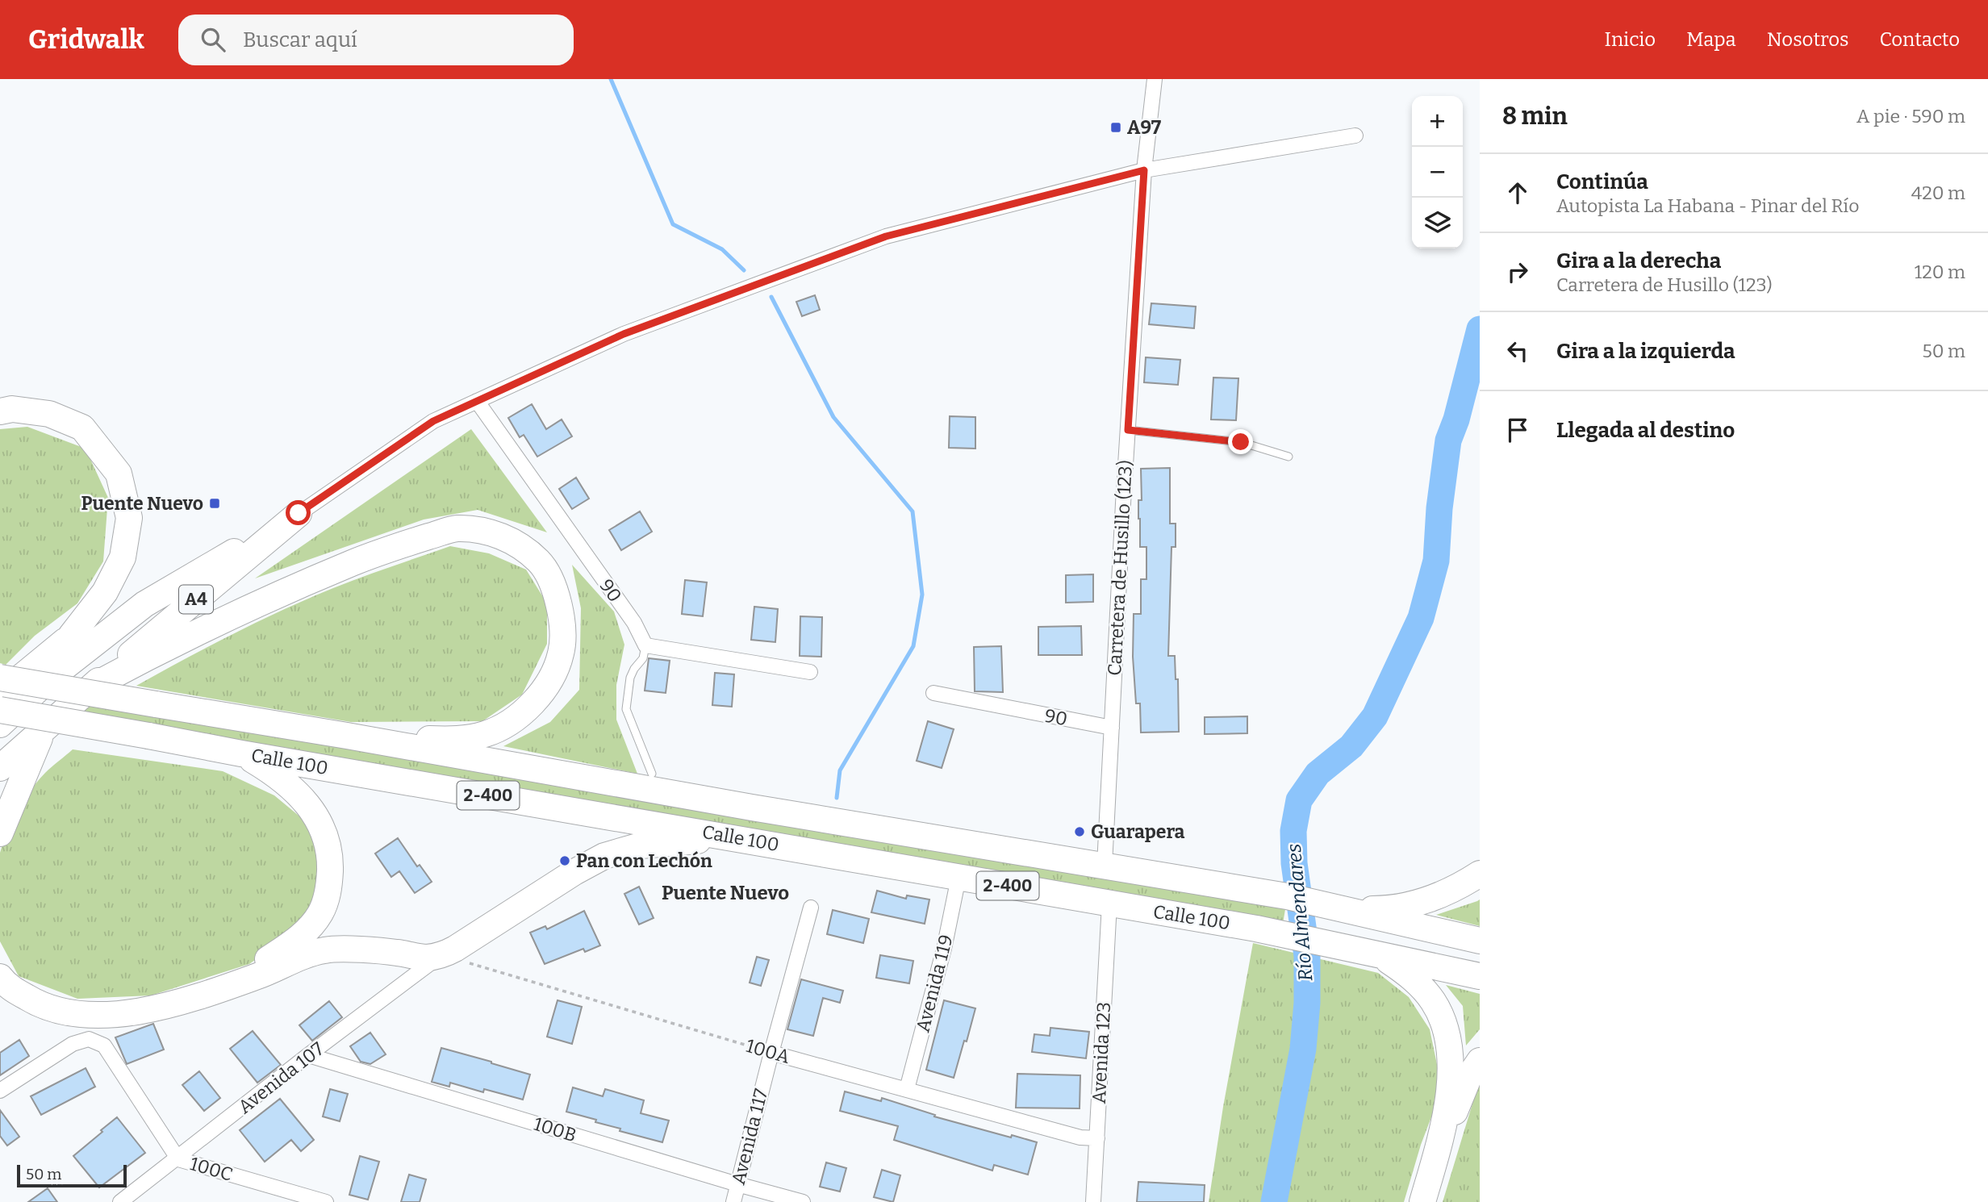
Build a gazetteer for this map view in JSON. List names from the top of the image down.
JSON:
{
  "streets": {
    "highway": ["A4", "Calle 100", "2-400"],
    "street": [
      "Carretera de Husillo (123)",
      "90",
      "Avenida 119",
      "100A",
      "Avenida 123",
      "Avenida 107",
      "100B",
      "Avenida 117",
      "100C"
    ]
  },
  "crossings": [
    ["Carretera de Husillo (123)", "90"],
    ["Carretera de Husillo (123)", "Calle 100"],
    ["Calle 100", "Avenida 119"],
    ["Calle 100", "Avenida 123"],
    ["Avenida 119", "100A"],
    ["100A", "Avenida 123"],
    ["100A", "Avenida 107"],
    ["100A", "Avenida 117"],
    ["Avenida 107", "100B"],
    ["Avenida 107", "100C"],
    ["100B", "Avenida 117"]
  ],
  "districts": ["Puente Nuevo"],
  "water": ["Río Almendares"],
  "places": {
    "transit": ["A97", "Puente Nuevo"],
    "other": ["Guarapera", "Pan con Lechón"]
  },
  "scale_bar": "50 m",
  "page": {
    "header": "Gridwalk",
    "search": "Buscar aquí",
    "nav": [
      "Inicio",
      "Mapa",
      "Nosotros",
      "Contacto"
    ],
    "heading": ["8 min", "A pie · 590 m"],
    "map_buttons": ["+", "−"],
    "list": [
      ["Continúa", "Autopista La Habana - Pinar del Río", "420 m"],
      ["Gira a la derecha", "Carretera de Husillo (123)", "120 m"],
      ["Gira a la izquierda", "50 m"],
      "Llegada al destino"
    ],
    "scale": "50 m"
  }
}
